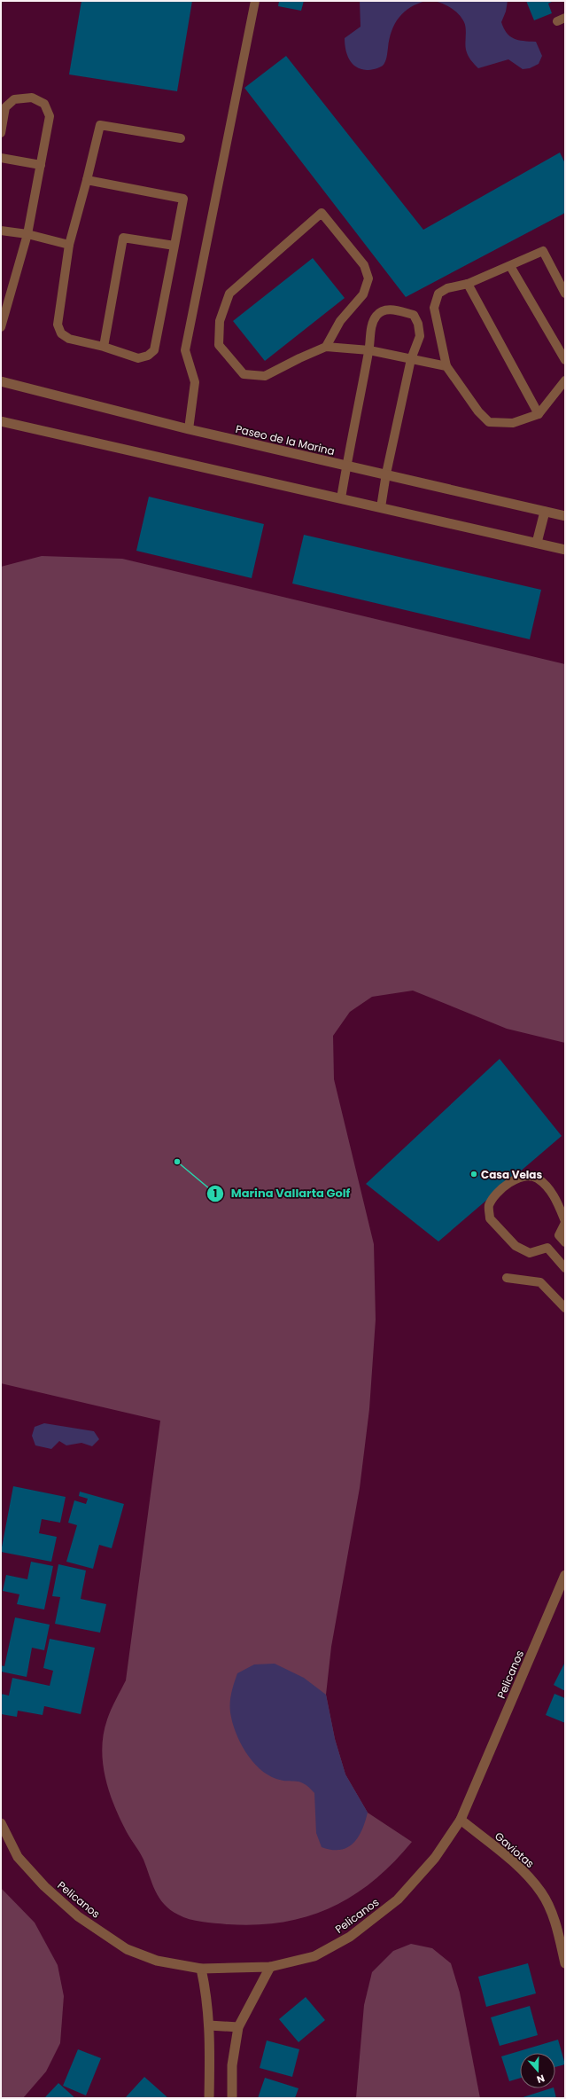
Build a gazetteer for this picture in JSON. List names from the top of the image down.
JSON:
{
  "streets": {
    "street": ["Paseo de la Marina", "Pelicanos", "Gaviotas"]
  },
  "crossings": [
    ["Pelicanos", "Gaviotas"]
  ],
  "places": ["Marina Vallarta Golf", "Casa Velas"],
  "north": "bottom"
}
